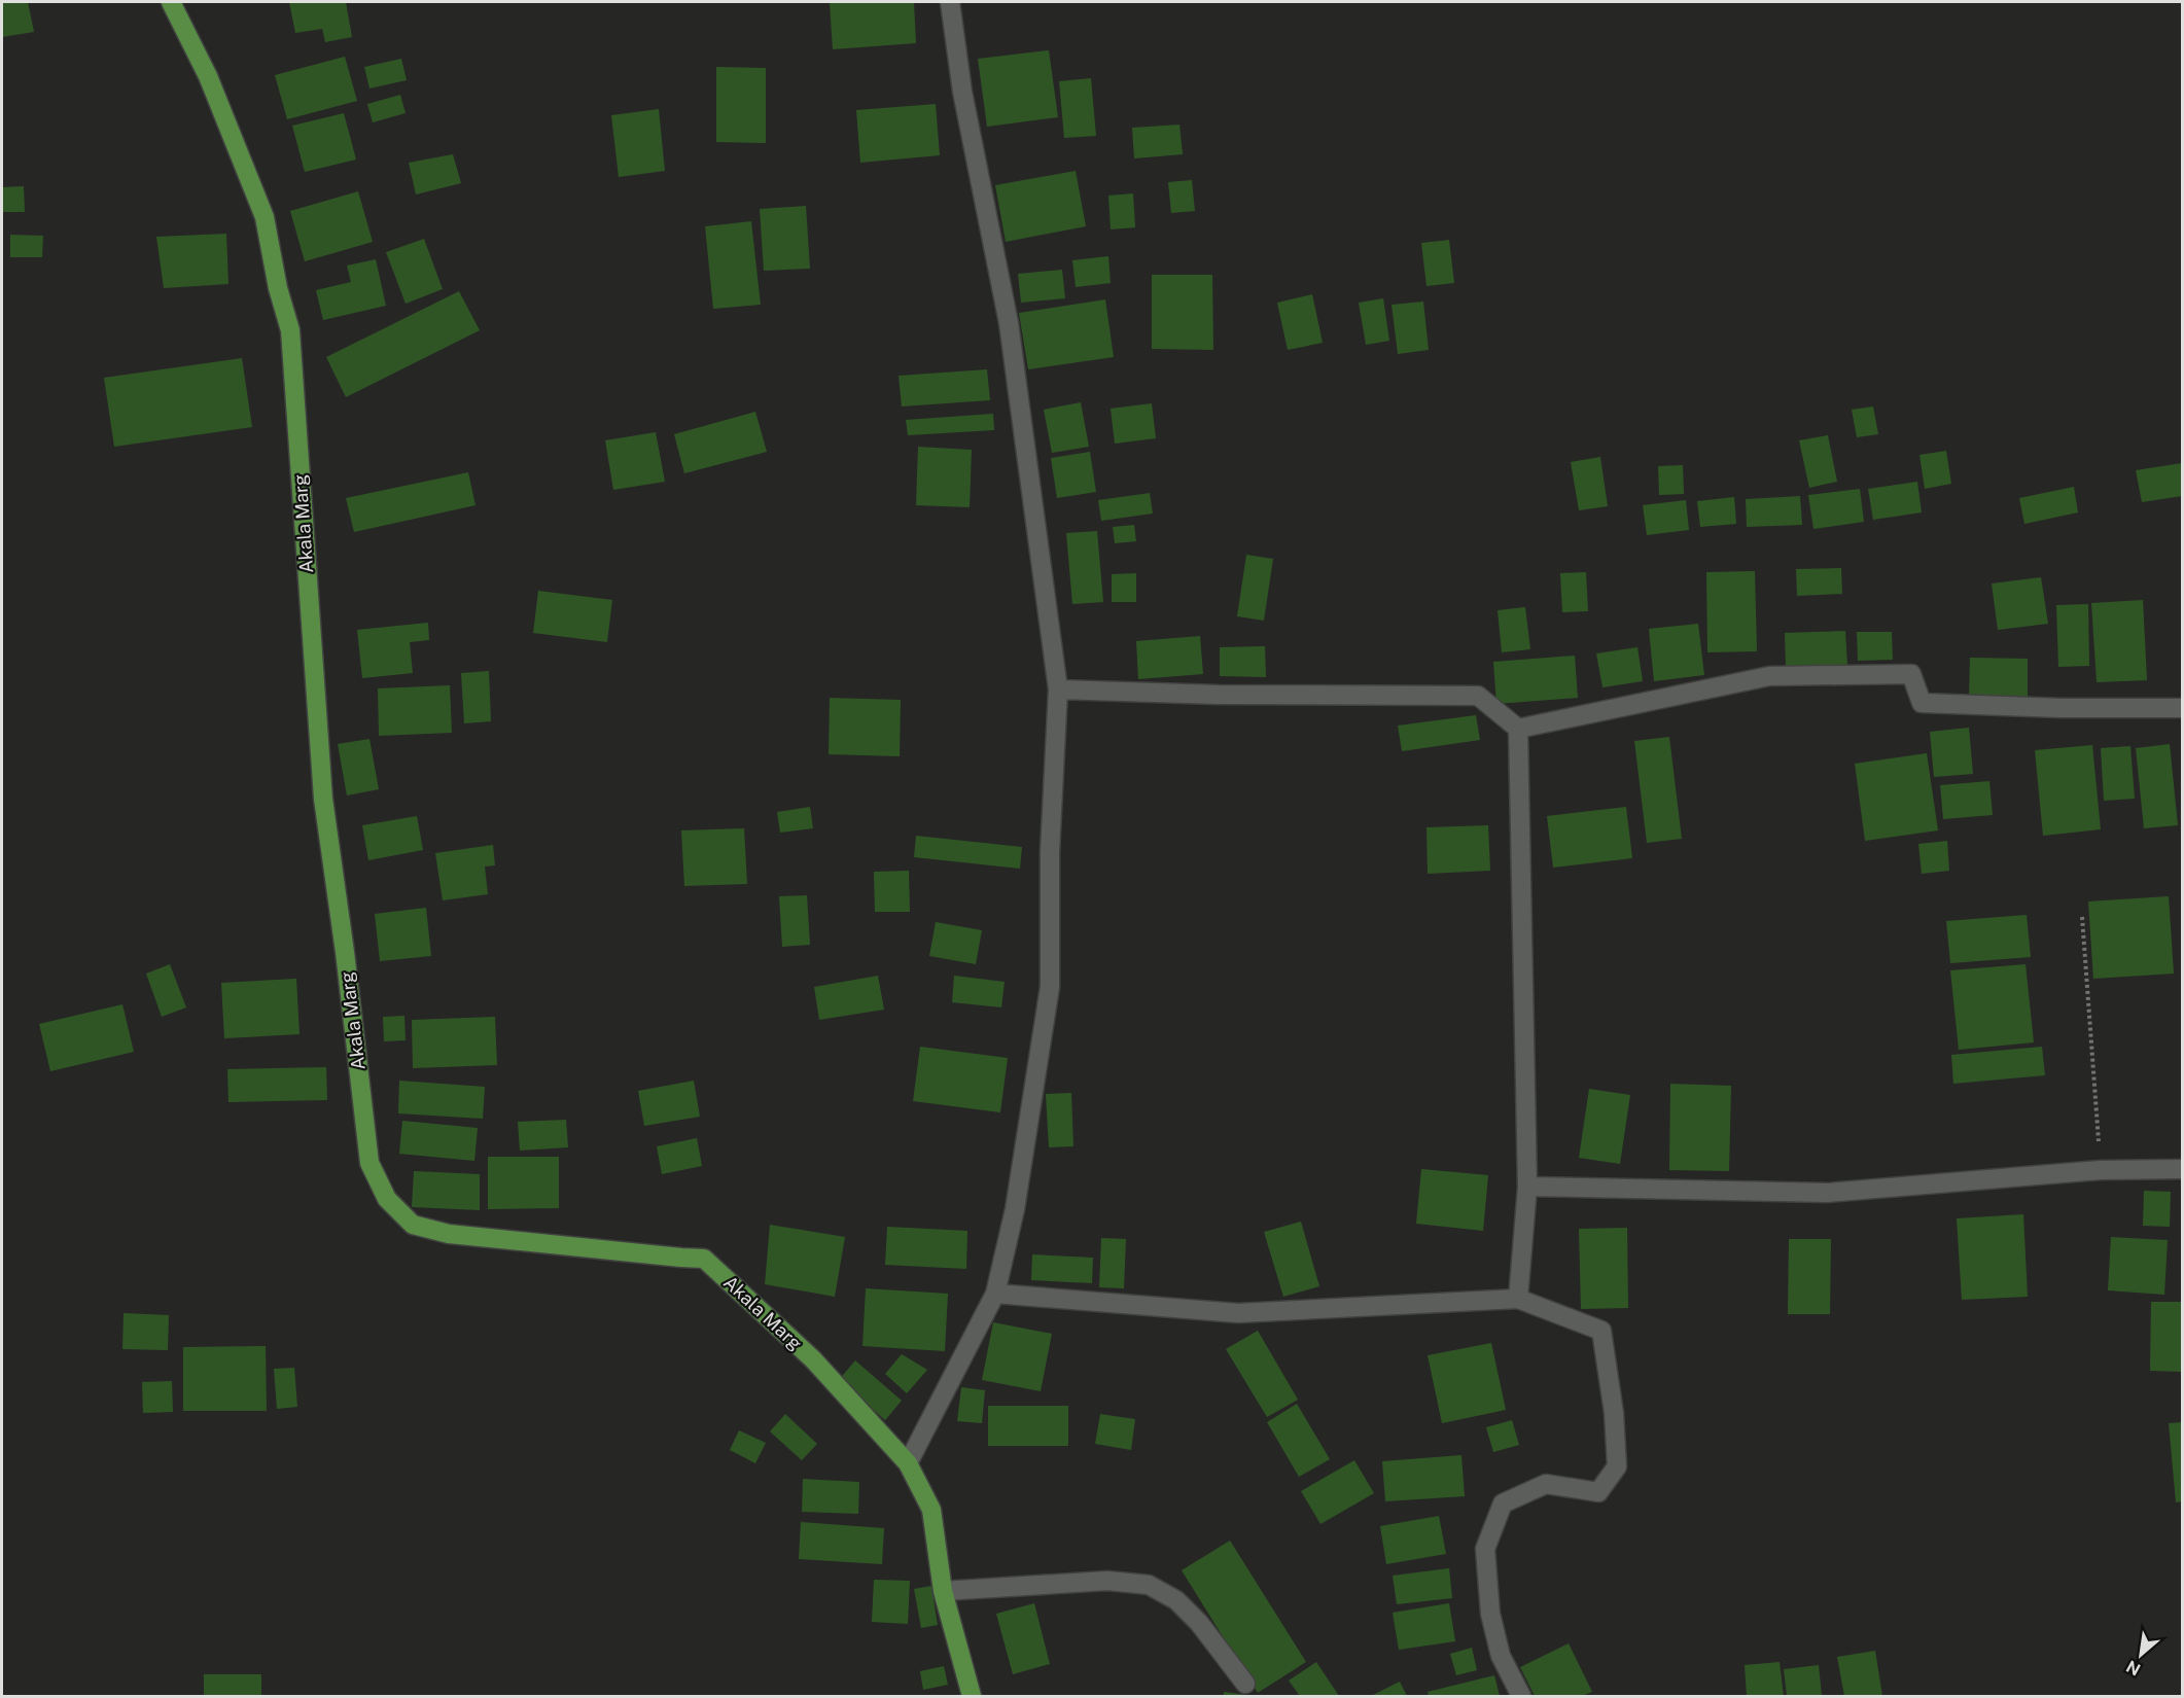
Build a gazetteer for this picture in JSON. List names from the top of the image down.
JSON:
{
  "streets": {
    "main road": ["Akala Marg"]
  },
  "north": "bottom left"
}
